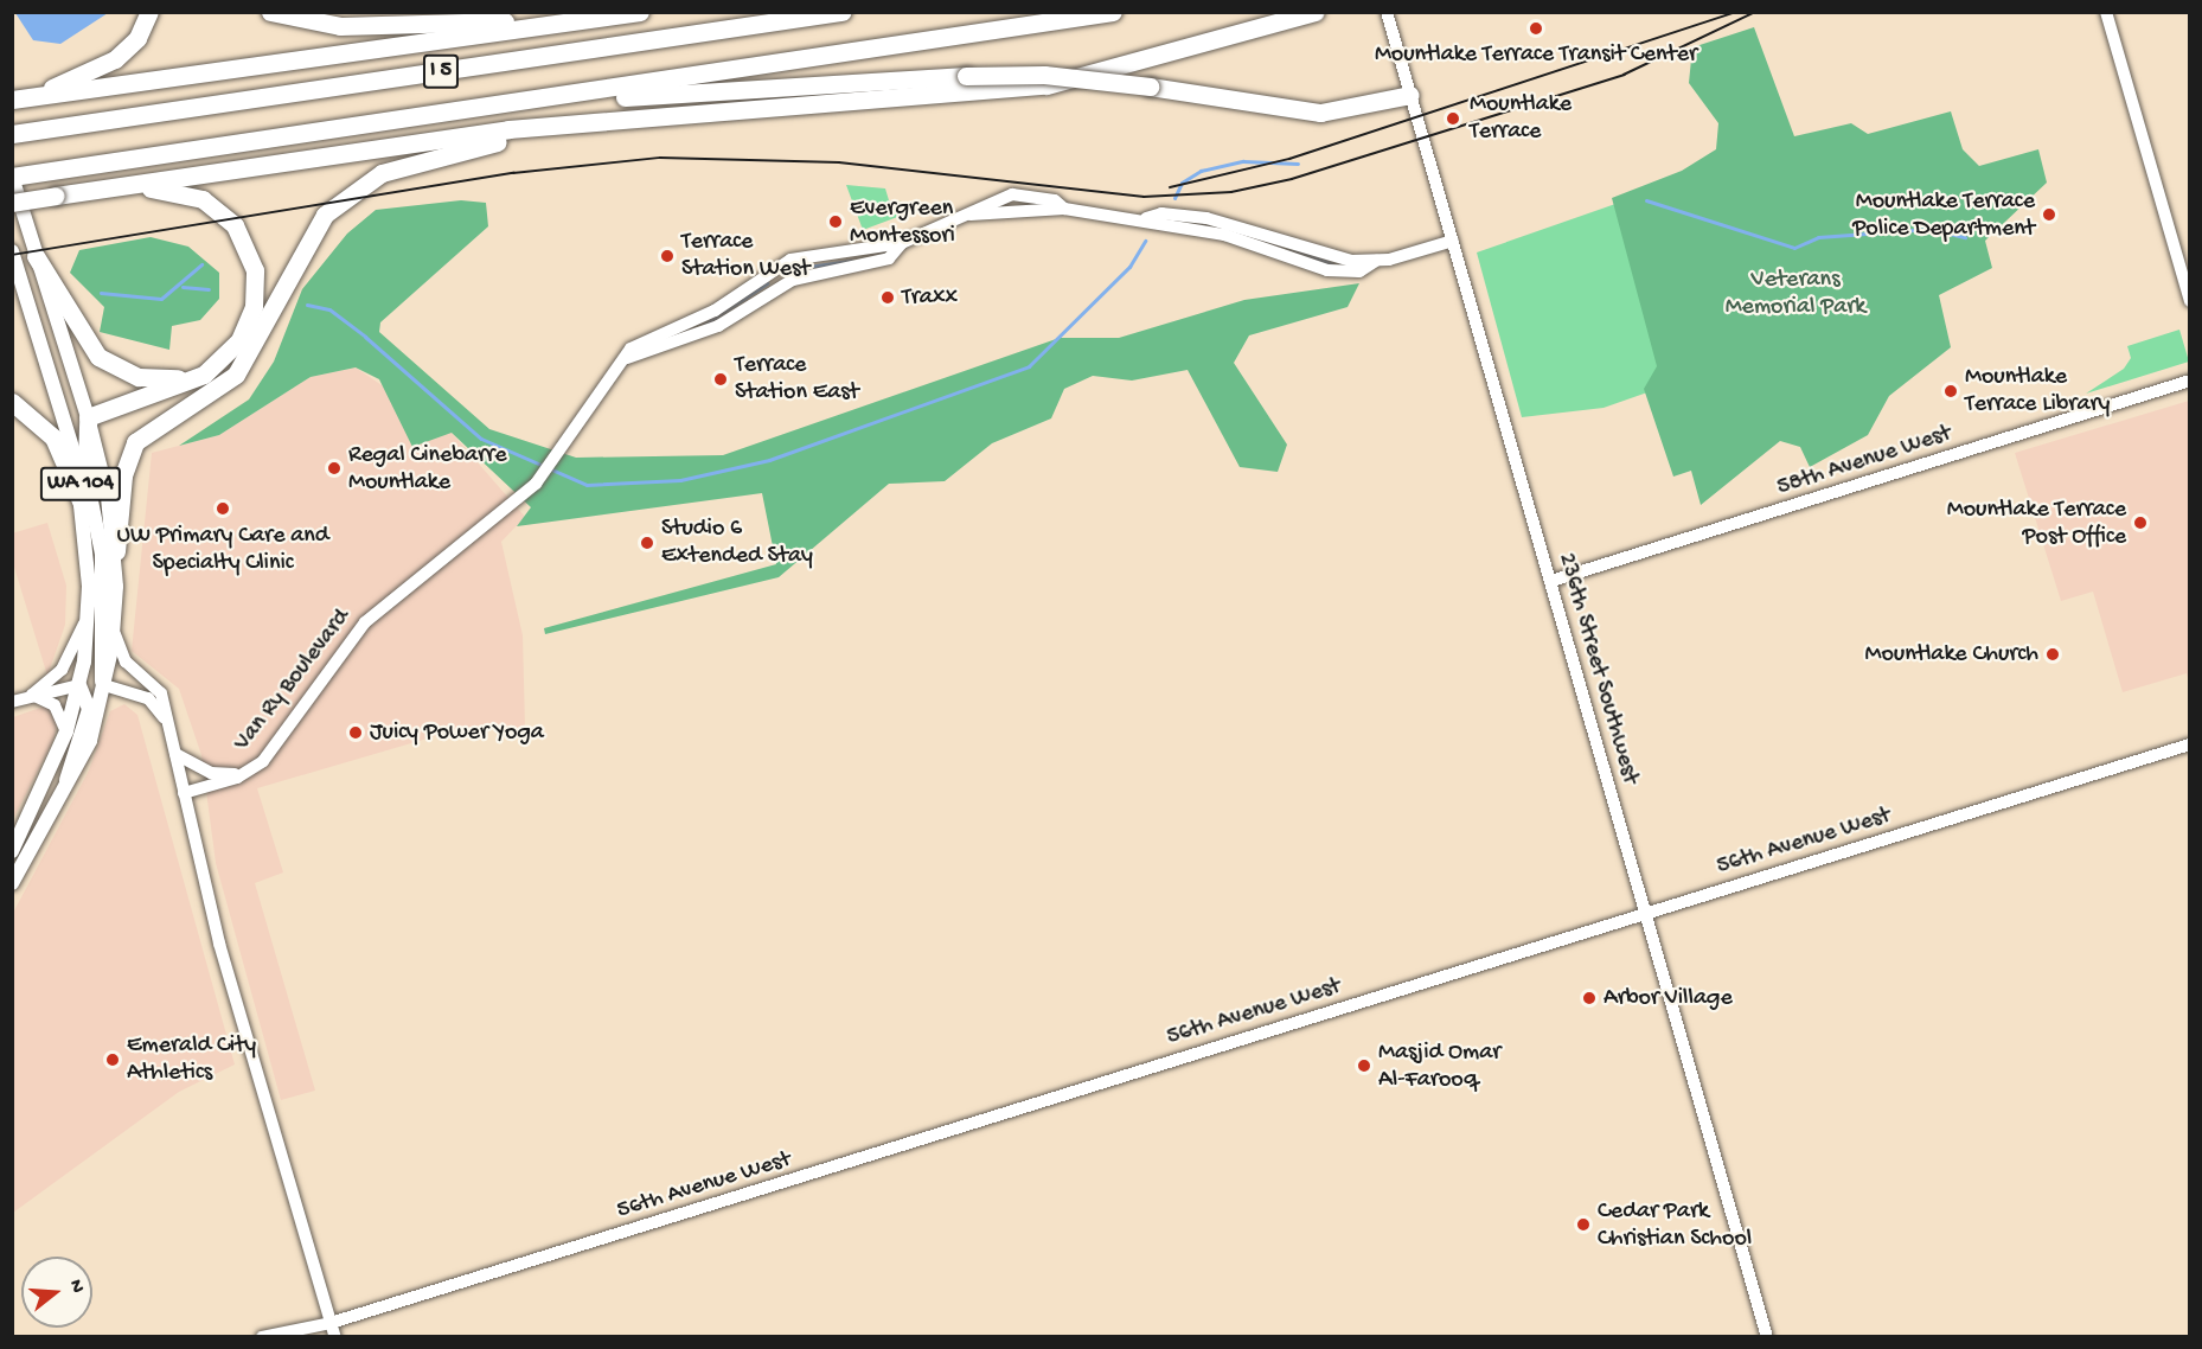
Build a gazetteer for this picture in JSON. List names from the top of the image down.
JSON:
{
  "streets": {
    "highway": ["I 5"],
    "main road": [
      "58th Avenue West",
      "WA 104",
      "236th Street Southwest",
      "Van Ry Boulevard",
      "56th Avenue West"
    ]
  },
  "crossings": [
    ["I 5", "WA 104"],
    ["58th Avenue West", "236th Street Southwest"],
    ["236th Street Southwest", "Van Ry Boulevard"],
    ["236th Street Southwest", "56th Avenue West"]
  ],
  "parks": ["Veterans Memorial Park"],
  "places": [
    "Mountlake Terrace Transit Center",
    "Mountlake Terrace",
    "Mountlake Terrace Police Department",
    "Evergreen Montessori",
    "Terrace Station West",
    "Traxx",
    "Terrace Station East",
    "Mountlake Terrace Library",
    "Regal Cinebarre Mountlake",
    "UW Primary Care and Specialty Clinic",
    "Mountlake Terrace Post Office",
    "Studio 6 Extended Stay",
    "Mountlake Church",
    "Juicy Power Yoga",
    "Arbor Village",
    "Emerald City Athletics",
    "Masjid Omar Al-Farooq",
    "Cedar Park Christian School"
  ],
  "north": "right"
}
